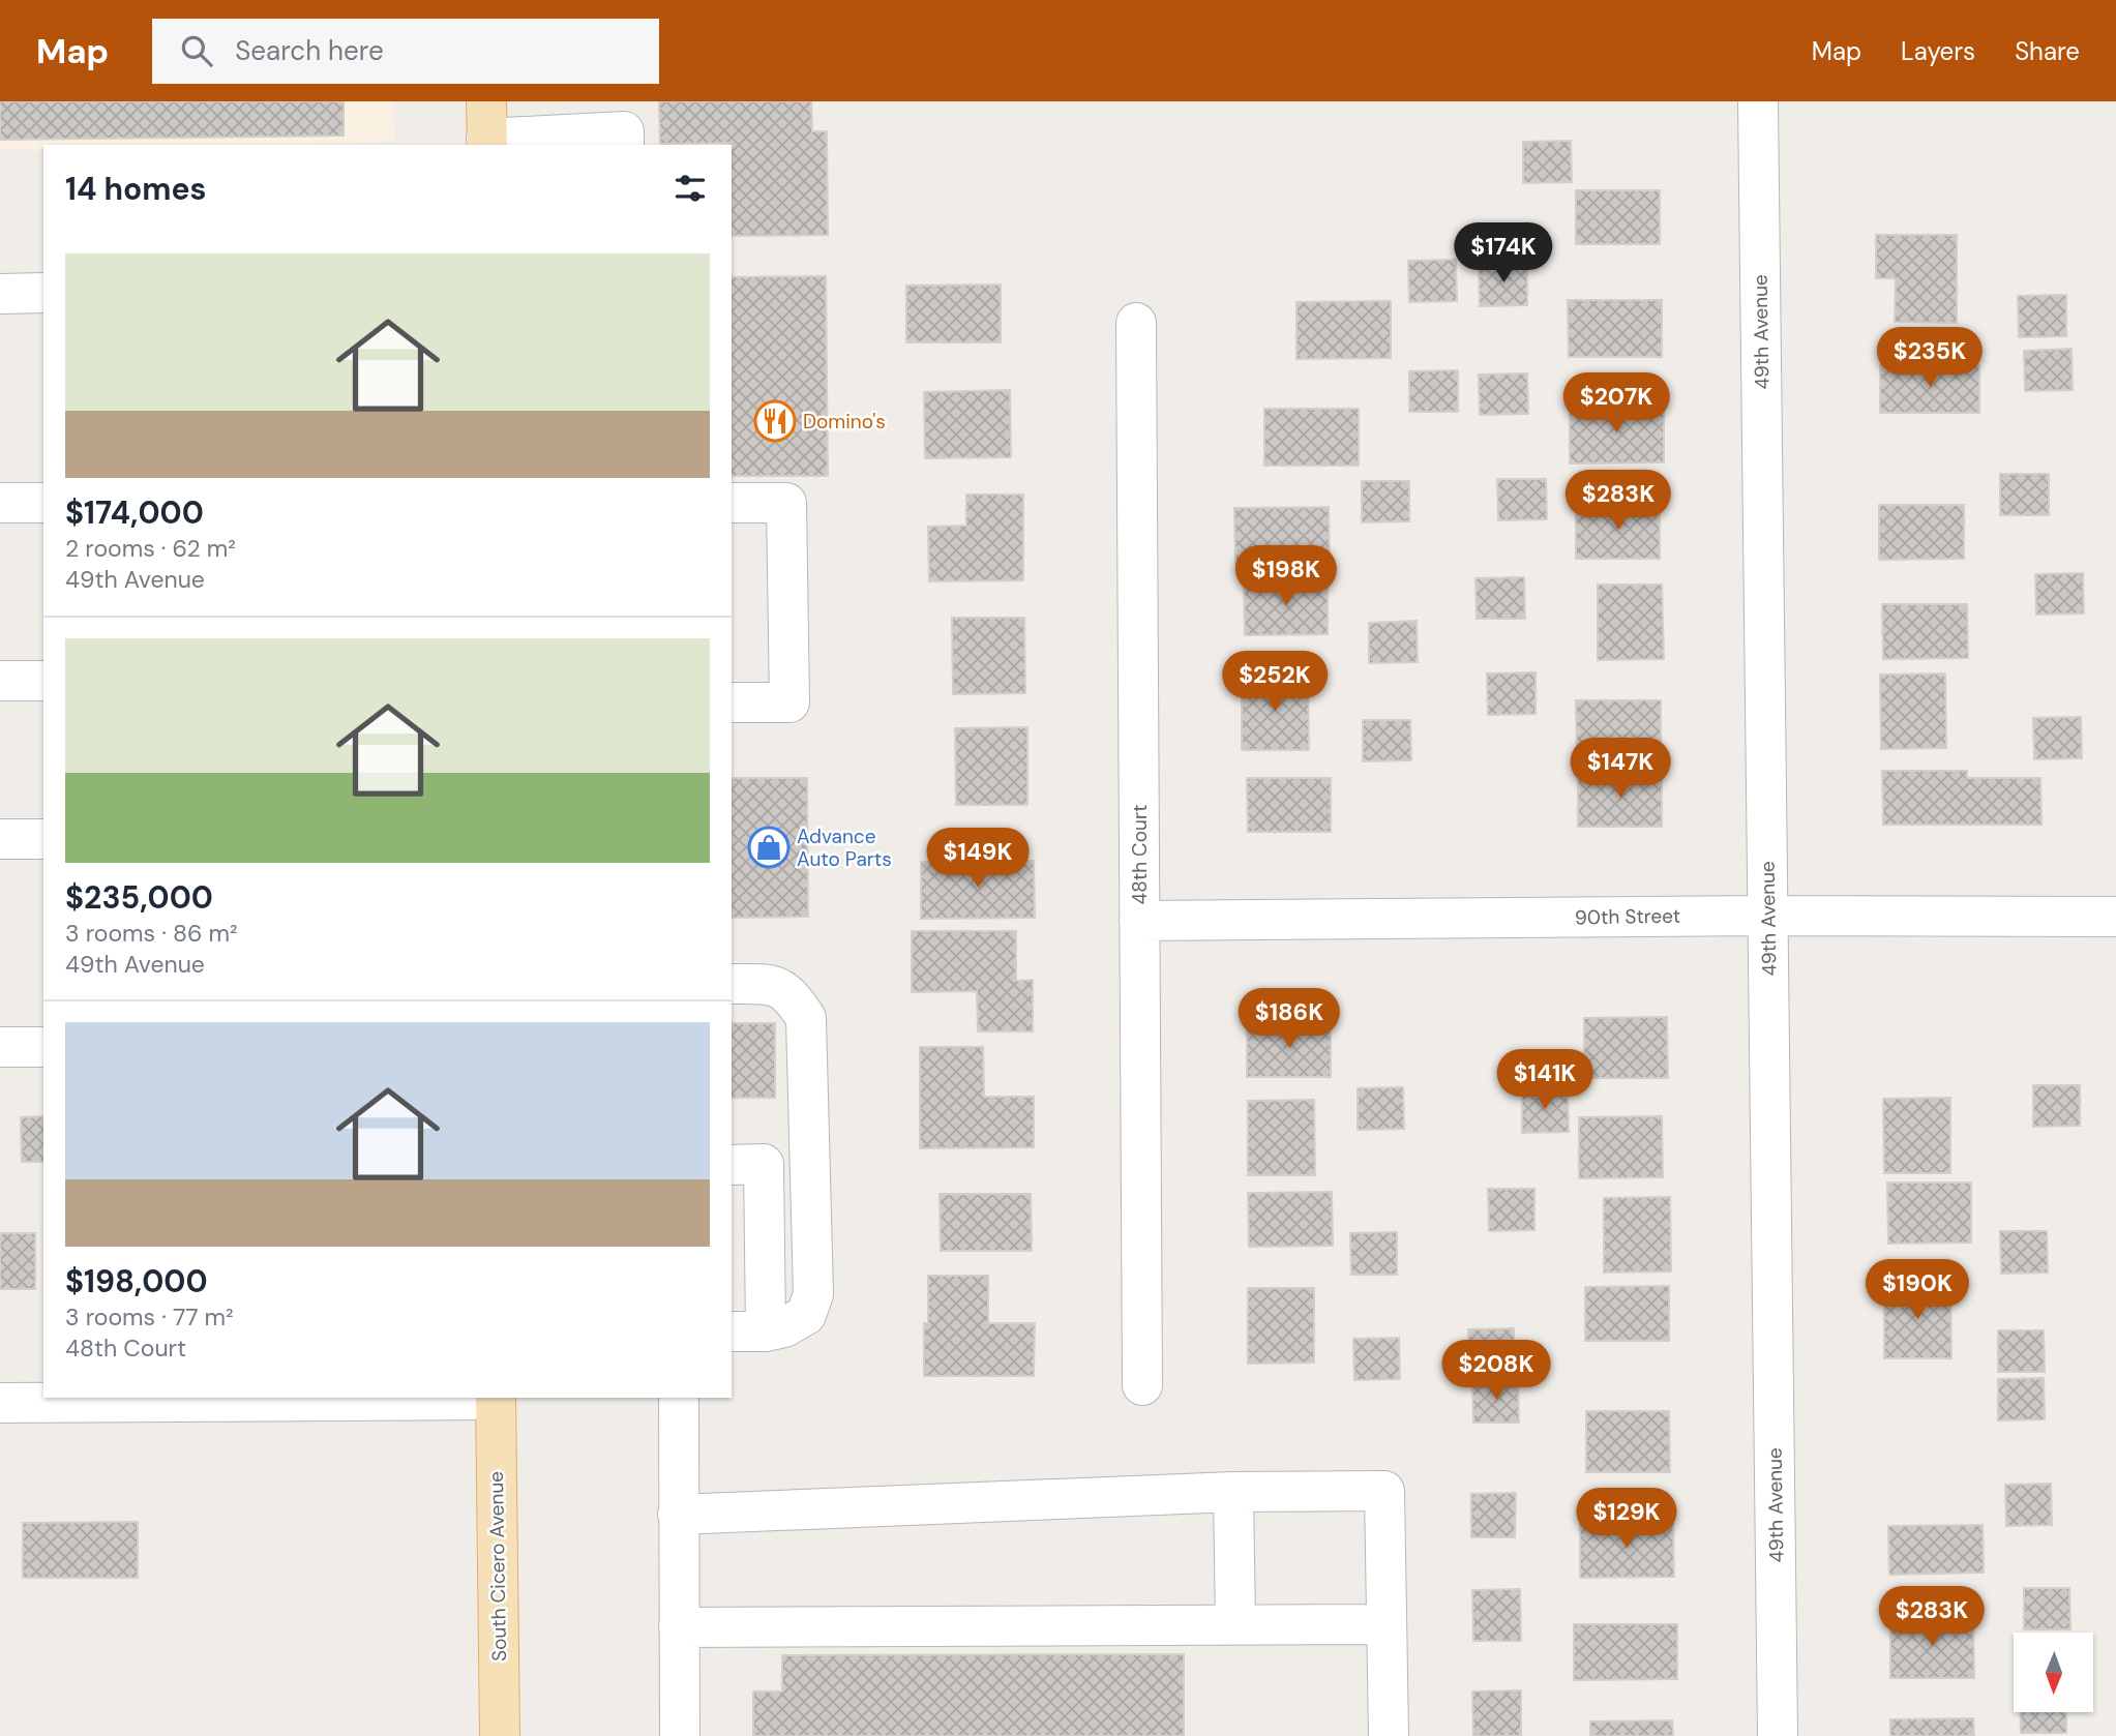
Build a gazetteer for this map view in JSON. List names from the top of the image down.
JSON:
{
  "streets": {
    "main road": ["South Cicero Avenue"],
    "street": ["49th Avenue", "48th Court", "90th Street"]
  },
  "crossings": [
    ["49th Avenue", "90th Street"],
    ["48th Court", "90th Street"]
  ],
  "places": {
    "restaurant": ["Domino's"],
    "shop": ["Advance Auto Parts"]
  },
  "north": "bottom",
  "page": {
    "header": "Map",
    "search": "Search here",
    "nav": ["Map", "Layers", "Share"],
    "heading": "14 homes",
    "price": [
      "$174K",
      "$235K",
      "$207K",
      "$283K",
      "$198K",
      "$252K",
      "$147K",
      "$149K",
      "$186K",
      "$141K",
      "$190K",
      "$208K",
      "$129K",
      "$283K"
    ],
    "list": [
      {
        "name": "$174,000",
        "note": "2 rooms · 62 m² · 49th Avenue"
      },
      {
        "name": "$235,000",
        "note": "3 rooms · 86 m² · 49th Avenue"
      },
      {
        "name": "$198,000",
        "note": "3 rooms · 77 m² · 48th Court"
      }
    ]
  }
}
